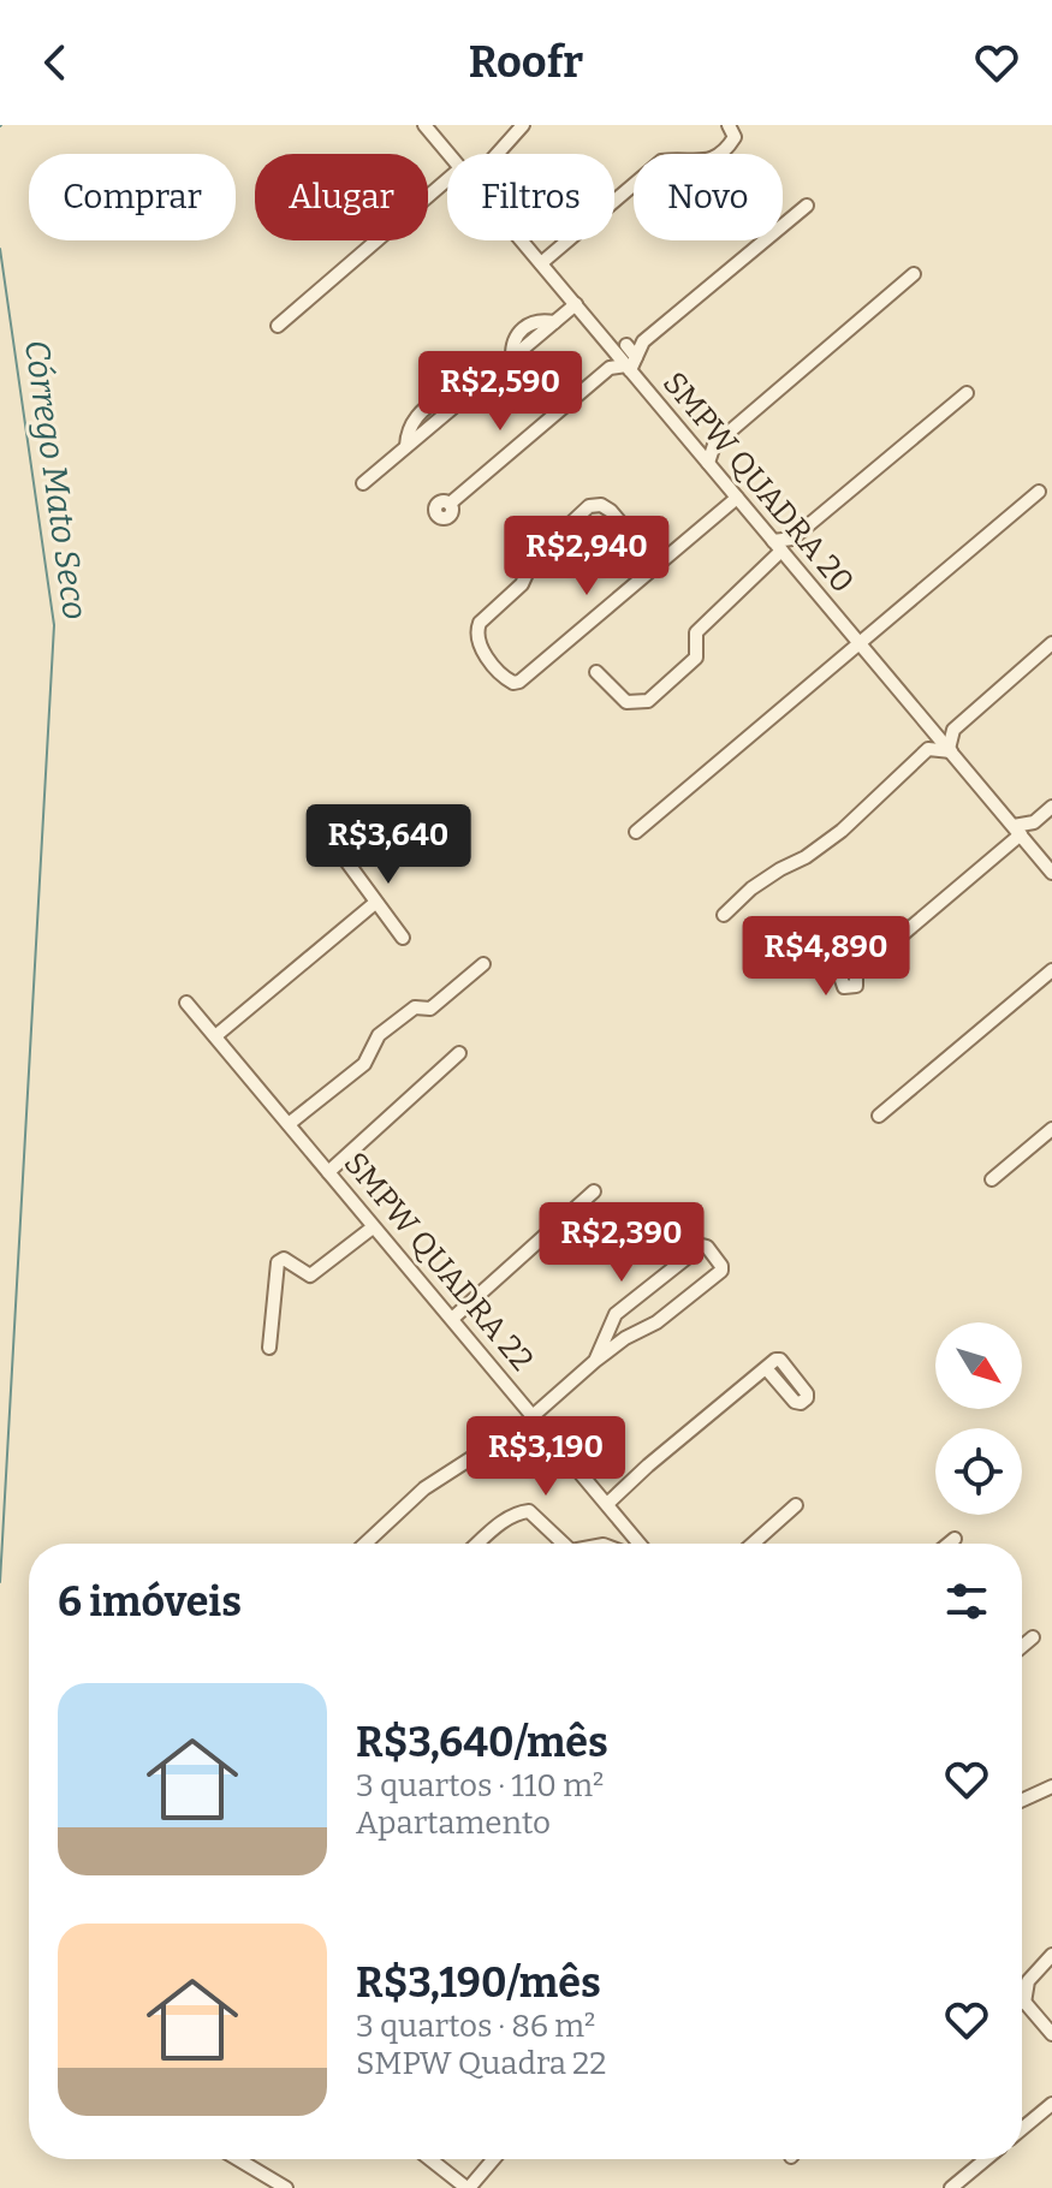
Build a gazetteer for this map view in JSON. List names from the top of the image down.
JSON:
{
  "streets": {
    "street": ["SMPW QUADRA 20", "SMPW QUADRA 22"]
  },
  "water": ["Córrego Mato Seco"],
  "north": "bottom right",
  "page": {
    "header": "Roofr",
    "chip": [
      "Comprar",
      "Alugar",
      "Filtros",
      "Novo"
    ],
    "price": [
      "R$2,590",
      "R$2,940",
      "R$3,640",
      "R$4,890",
      "R$2,390",
      "R$3,190"
    ],
    "heading": "6 imóveis",
    "list": [
      {
        "name": "R$3,640/mês",
        "note": "3 quartos · 110 m² · Apartamento"
      },
      {
        "name": "R$3,190/mês",
        "note": "3 quartos · 86 m² · SMPW Quadra 22"
      }
    ]
  }
}
